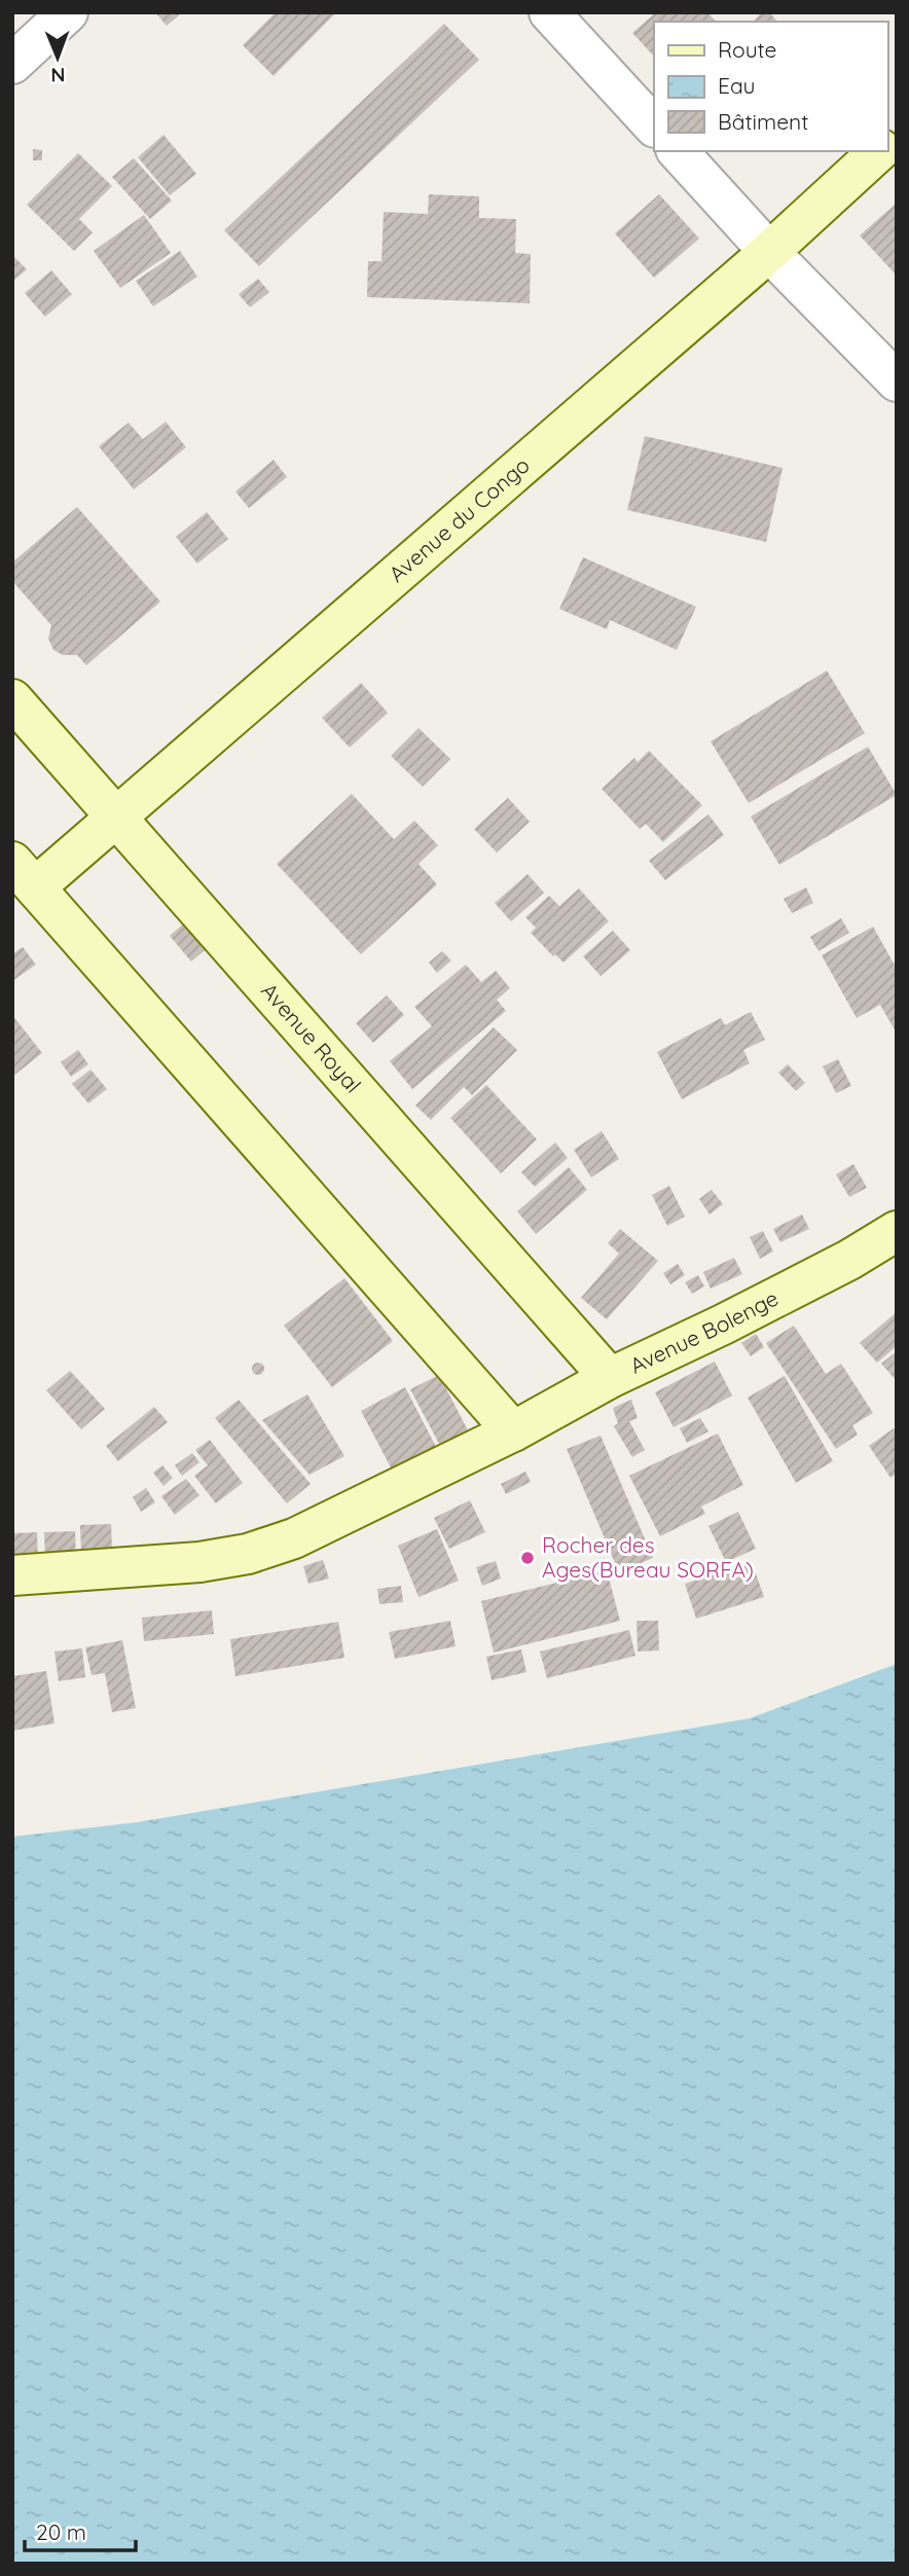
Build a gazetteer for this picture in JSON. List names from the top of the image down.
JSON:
{
  "streets": {
    "street": ["Avenue du Congo", "Avenue Royal", "Avenue Bolenge"]
  },
  "crossings": [
    ["Avenue du Congo", "Avenue Royal"],
    ["Avenue Royal", "Avenue Bolenge"]
  ],
  "places": ["Rocher des Ages(Bureau SORFA)"],
  "legend": ["Route", "Eau", "Bâtiment"],
  "scale_bar": "20 m",
  "north": "bottom"
}
